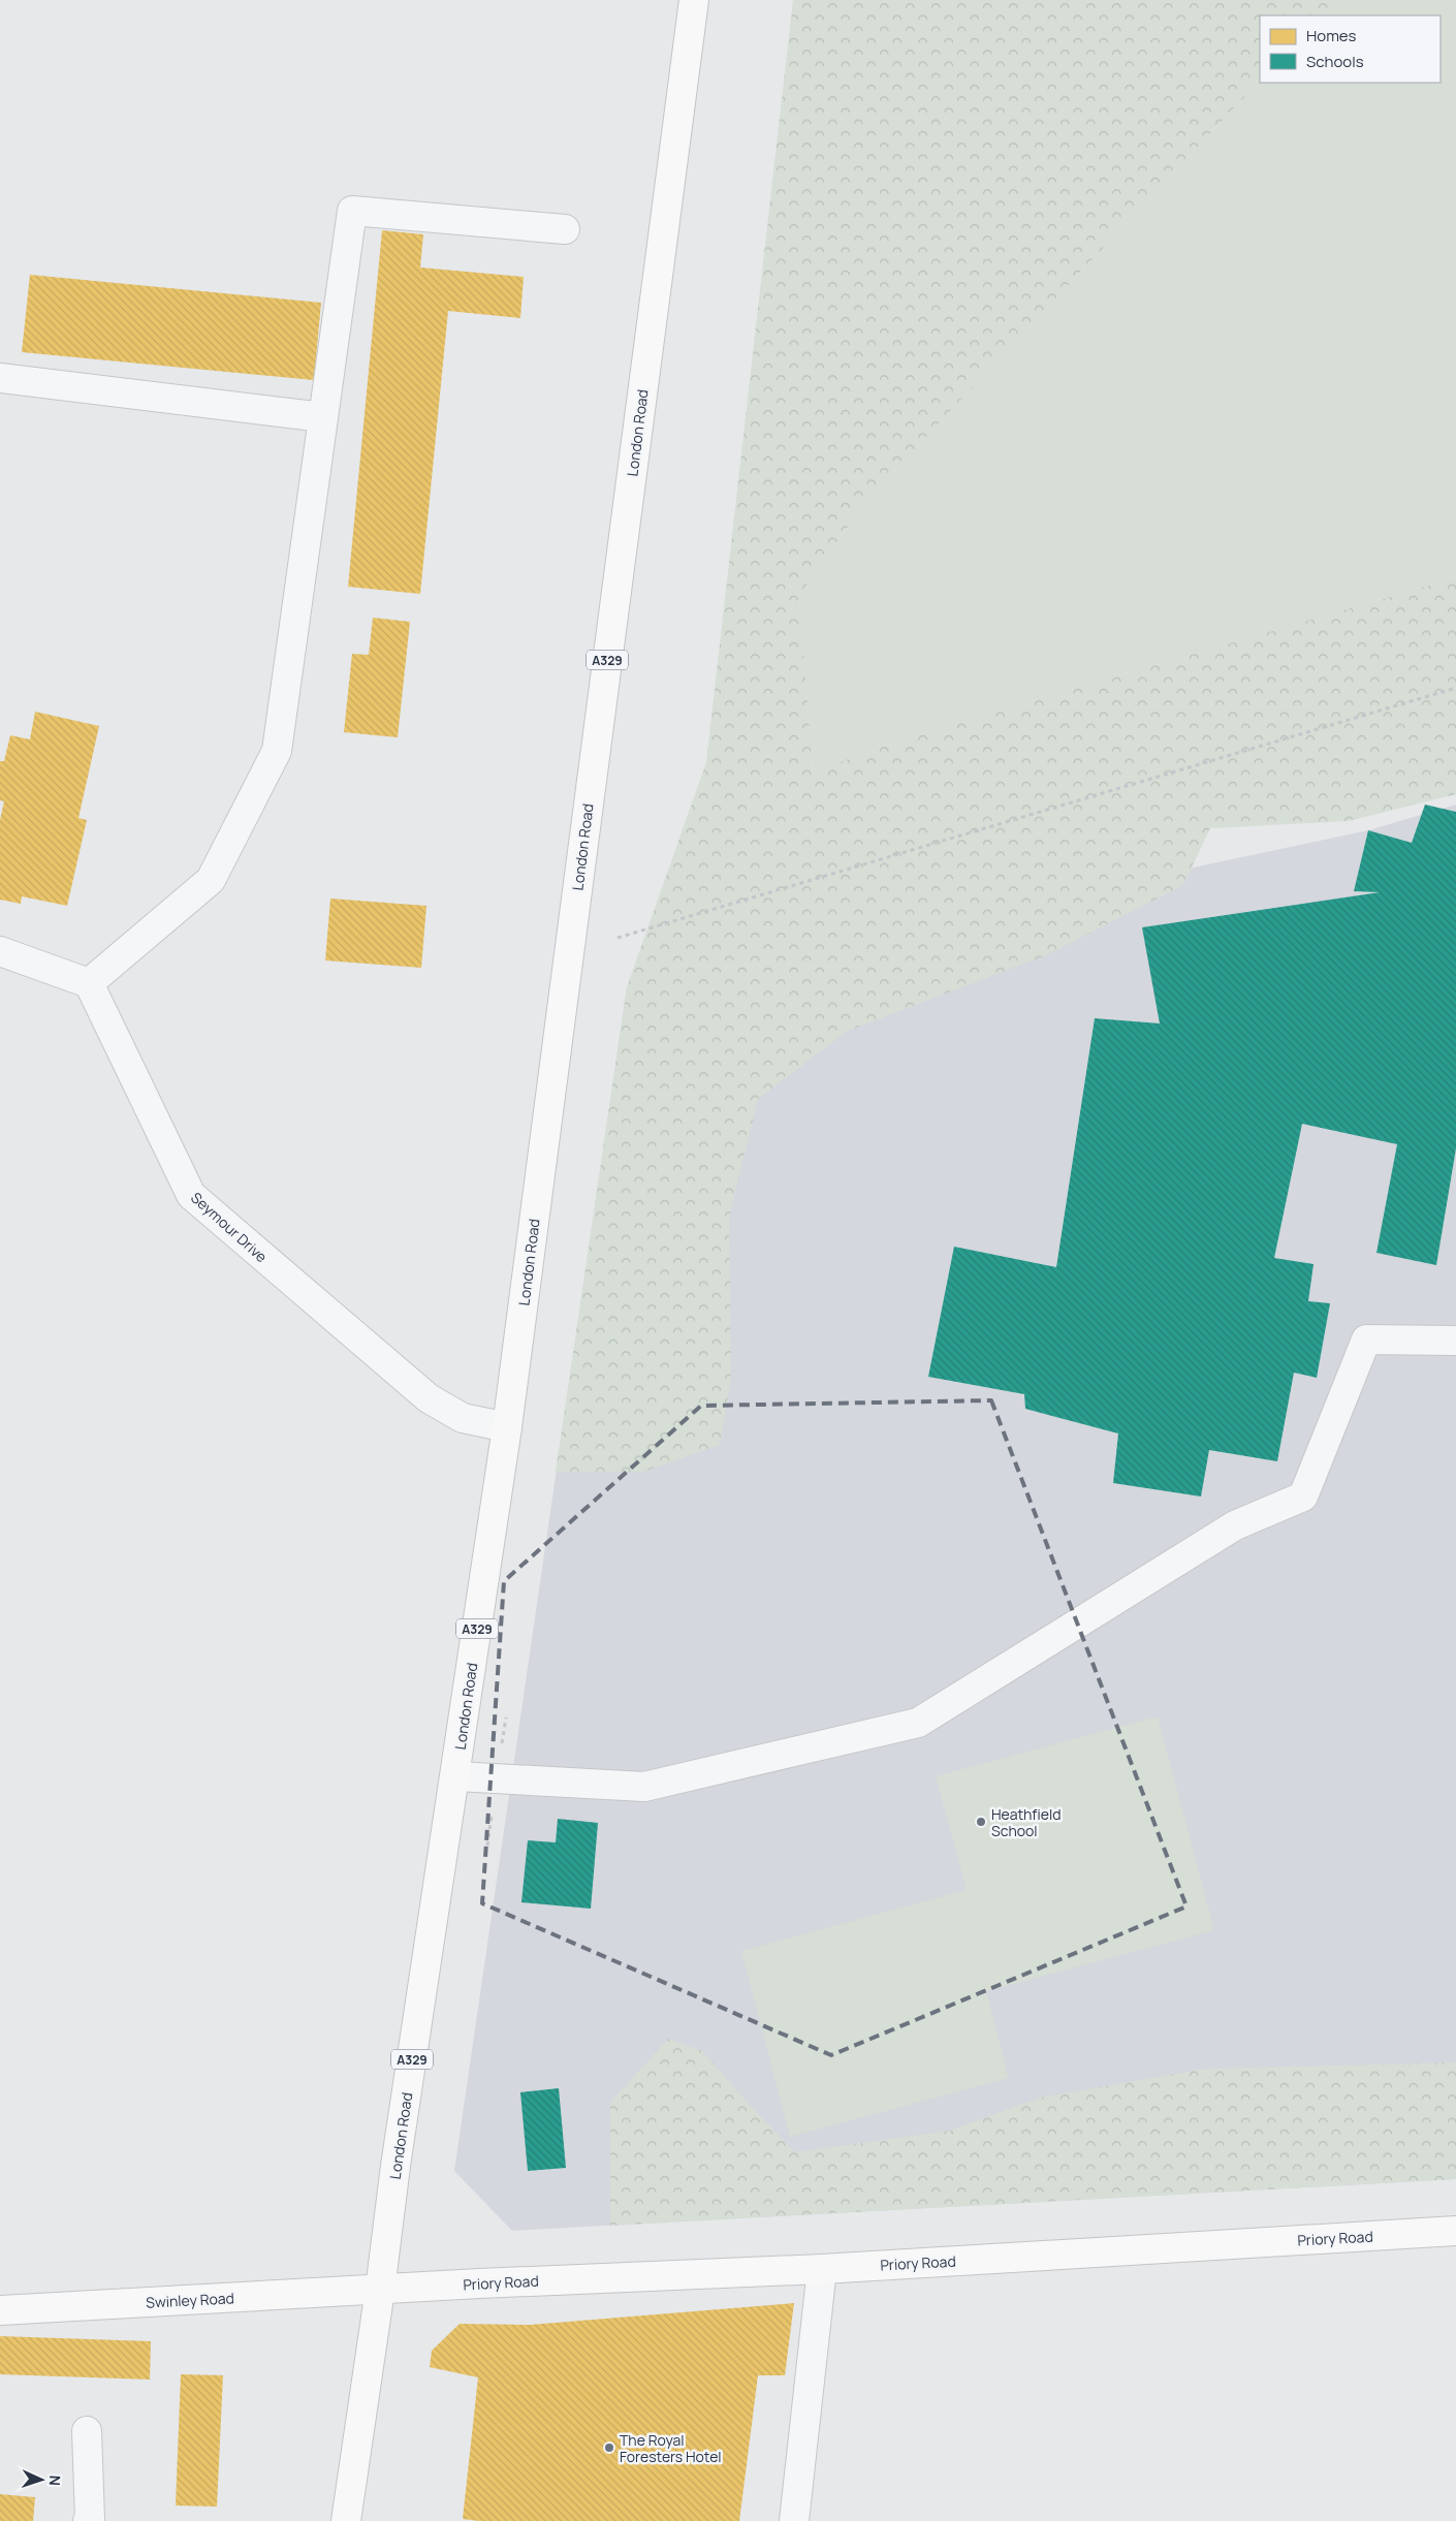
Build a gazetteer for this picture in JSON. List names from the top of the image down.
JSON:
{
  "streets": {
    "main road": [
      "London Road",
      "A329",
      "Priory Road",
      "Swinley Road"
    ],
    "street": ["Seymour Drive"]
  },
  "crossings": [
    ["London Road", "Seymour Drive"],
    ["London Road", "Priory Road"],
    ["London Road", "Swinley Road"],
    ["Priory Road", "Swinley Road"]
  ],
  "places": ["Heathfield School", "The Royal Foresters Hotel"],
  "legend": ["Homes", "Schools"],
  "north": "right"
}
